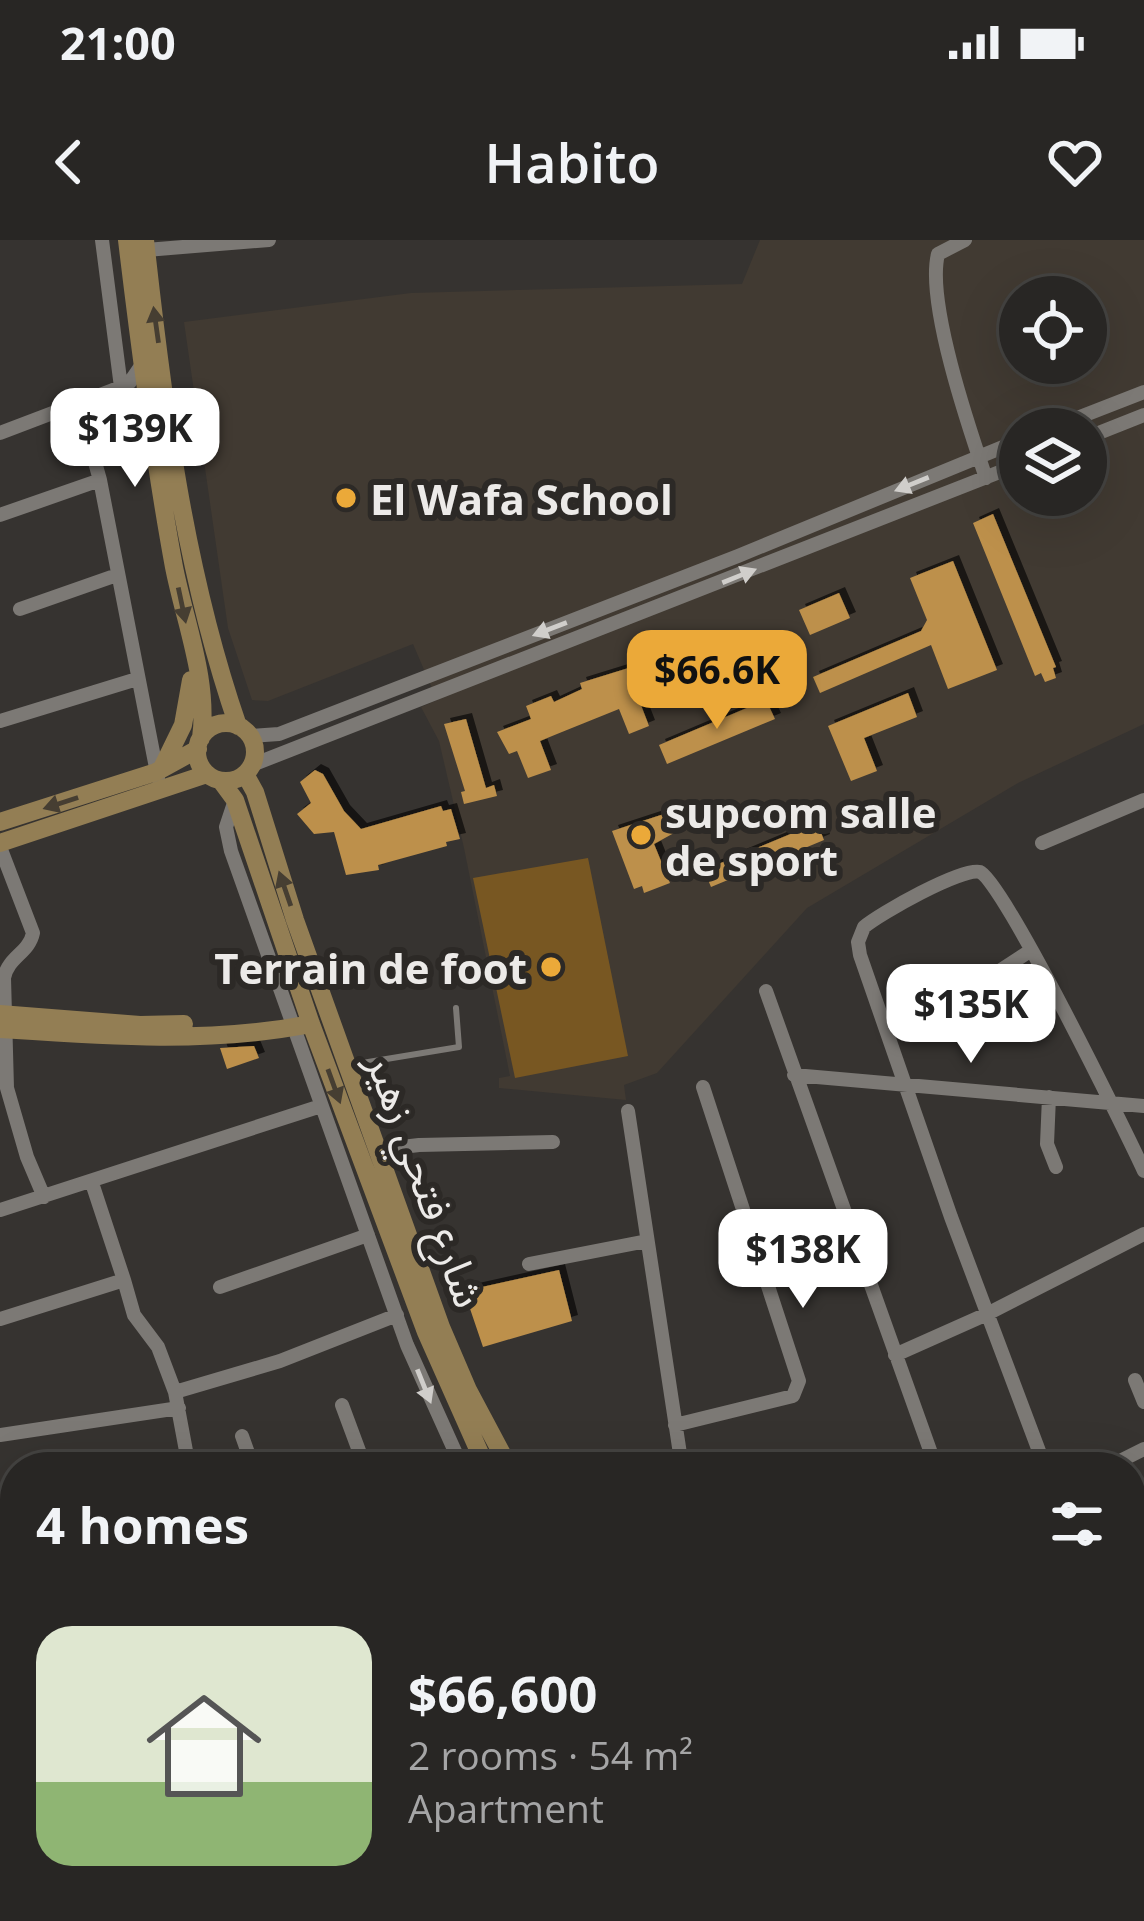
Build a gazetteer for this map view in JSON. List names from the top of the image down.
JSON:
{
  "streets": {
    "street": ["شارع فتحي زهير"]
  },
  "places": ["El Wafa School", "supcom salle de sport", "Terrain de foot"],
  "page": {
    "status": "21:00",
    "header": "Habito",
    "price": [
      "$139K",
      "$66.6K",
      "$135K",
      "$138K"
    ],
    "heading": "4 homes",
    "list": [
      {
        "name": "$66,600",
        "note": "2 rooms · 54 m² · Apartment"
      }
    ]
  }
}
